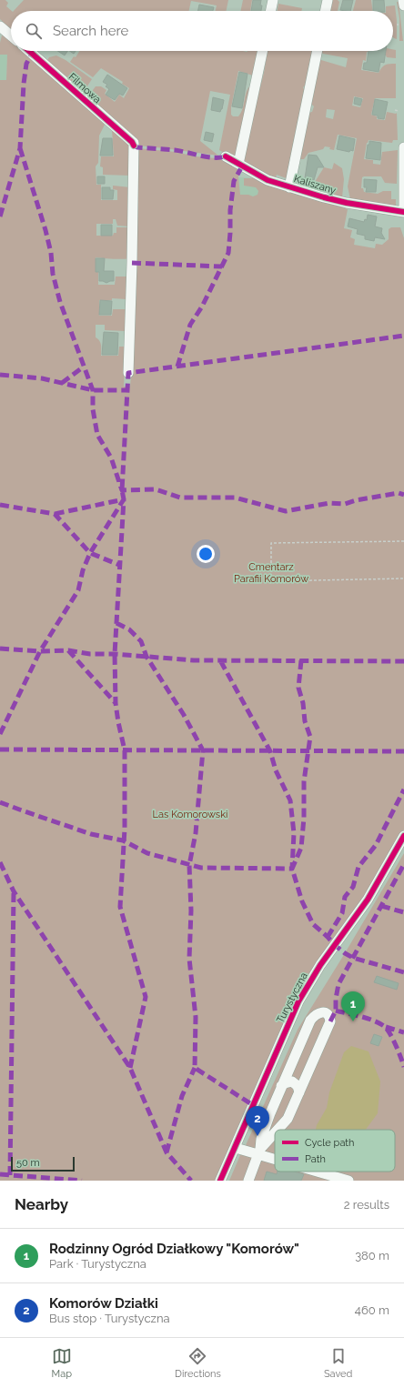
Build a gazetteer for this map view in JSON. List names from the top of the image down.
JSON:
{
  "streets": {
    "street": ["Filmowa", "Kaliszany", "Turystyczna"]
  },
  "parks": ["Cmentarz Parafii Komorów", "Las Komorowski"],
  "legend": ["Cycle path", "Path"],
  "scale_bar": "50 m",
  "page": {
    "search": "Search here",
    "pins": ["1", "2"],
    "scale": "50 m",
    "heading": ["Nearby", "2 results"],
    "list": [
      {
        "mark": "1",
        "name": "Rodzinny Ogród Działkowy \"Komorów\"",
        "note": "Park · Turystyczna",
        "value": "380 m"
      },
      {
        "mark": "2",
        "name": "Komorów Działki",
        "note": "Bus stop · Turystyczna",
        "value": "460 m"
      }
    ],
    "nav": ["Map", "Directions", "Saved"]
  }
}
